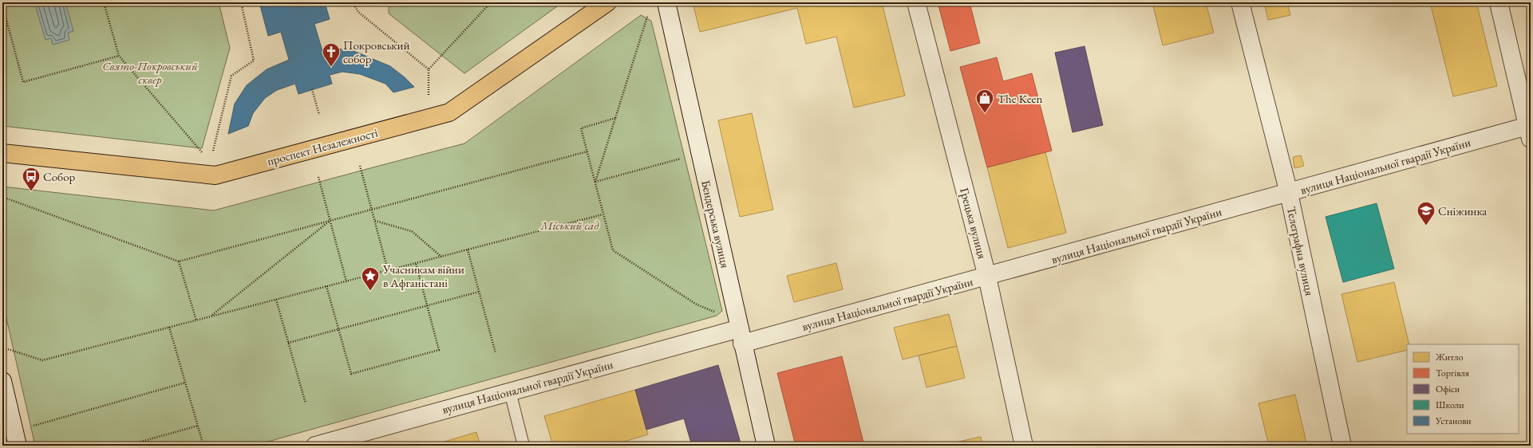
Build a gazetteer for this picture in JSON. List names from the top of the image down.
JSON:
{
  "streets": {
    "main road": ["проспект Незалежності"],
    "street": [
      "вулиця Національної гвардії України",
      "Грецька вулиця",
      "Бендерська вулиця",
      "Телеграфна вулиця"
    ]
  },
  "crossings": [
    ["вулиця Національної гвардії України", "Грецька вулиця"],
    ["вулиця Національної гвардії України", "Бендерська вулиця"],
    ["вулиця Національної гвардії України", "Телеграфна вулиця"]
  ],
  "parks": ["Свято-Покровський сквер", "Міський сад"],
  "places": {
    "church": ["Покровський собор"],
    "shop": ["The Keen"],
    "bus stop": ["Собор"],
    "school or university": ["Сніжинка"],
    "place": ["Учасникам війни в Афганістані"]
  },
  "legend": [
    "Житло",
    "Торгівля",
    "Офіси",
    "Школи",
    "Установи"
  ]
}
